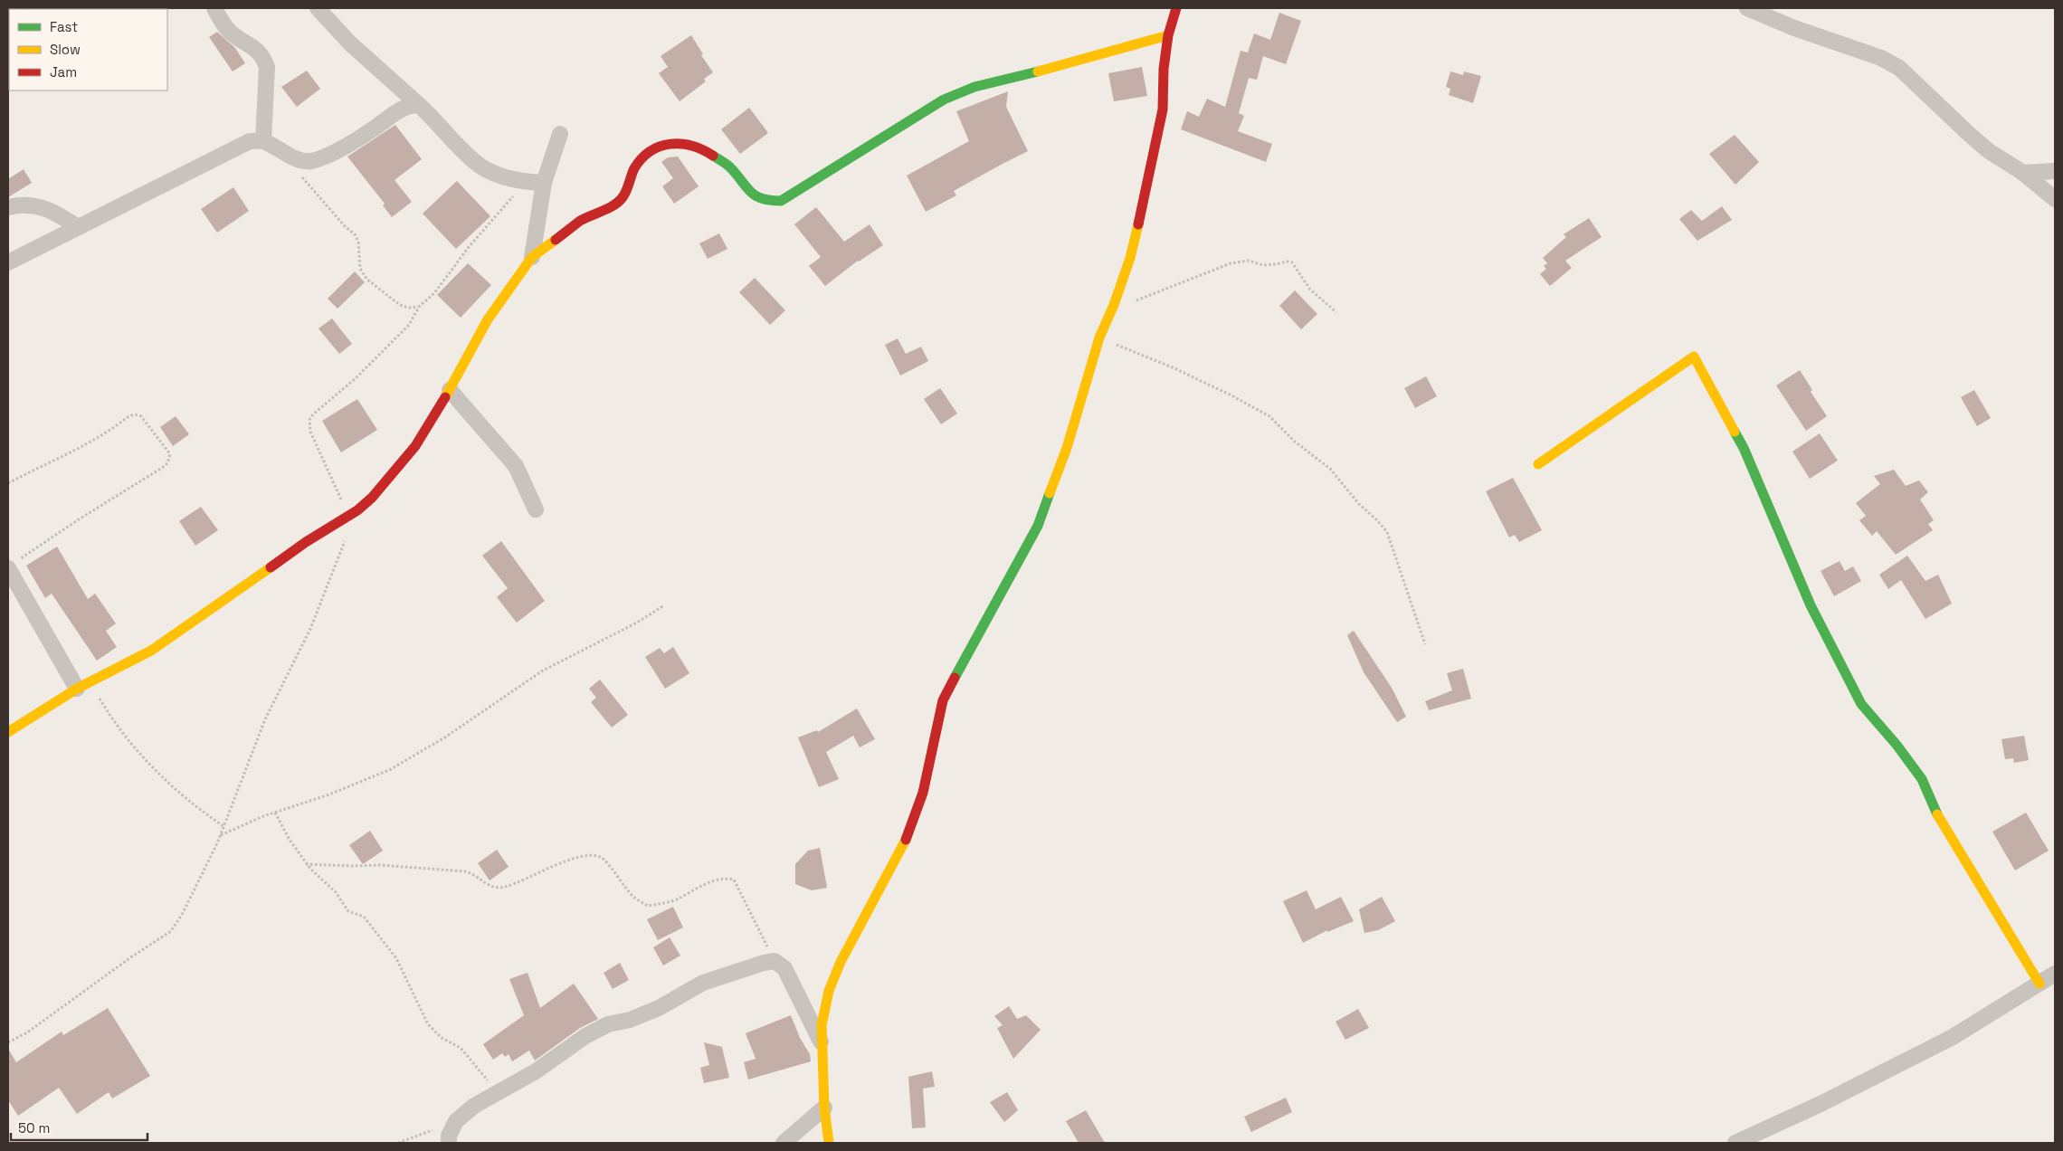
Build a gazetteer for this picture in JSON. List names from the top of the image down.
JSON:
{
  "legend": ["Fast", "Slow", "Jam"],
  "scale_bar": "50 m"
}
